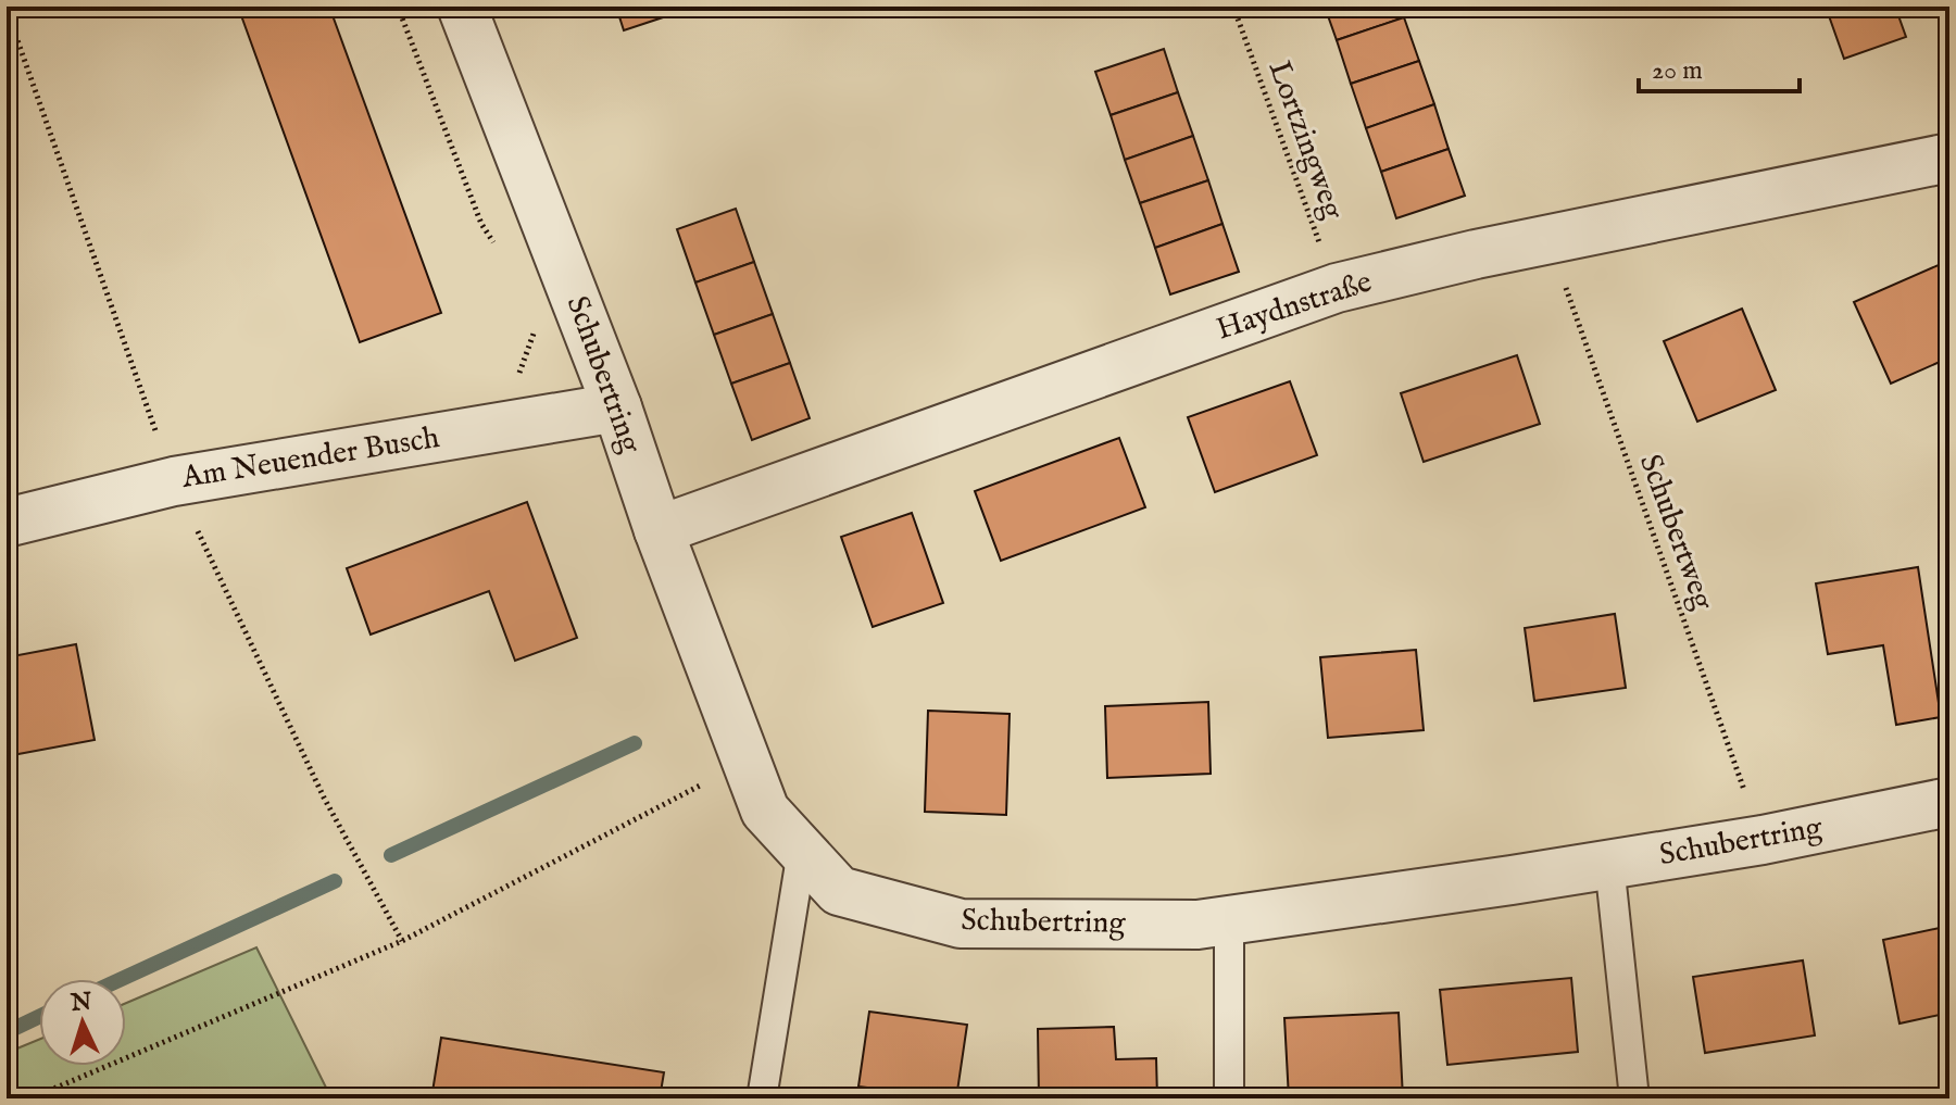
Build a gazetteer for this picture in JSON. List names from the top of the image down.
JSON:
{
  "streets": {
    "street": ["Haydnstraße", "Schubertring", "Am Neuender Busch"],
    "path": ["Lortzingweg", "Schubertweg"]
  },
  "crossings": [
    ["Lortzingweg", "Haydnstraße"],
    ["Haydnstraße", "Schubertring"],
    ["Haydnstraße", "Schubertweg"],
    ["Schubertring", "Am Neuender Busch"],
    ["Schubertring", "Schubertweg"]
  ],
  "scale_bar": "20 m",
  "north": "top"
}
